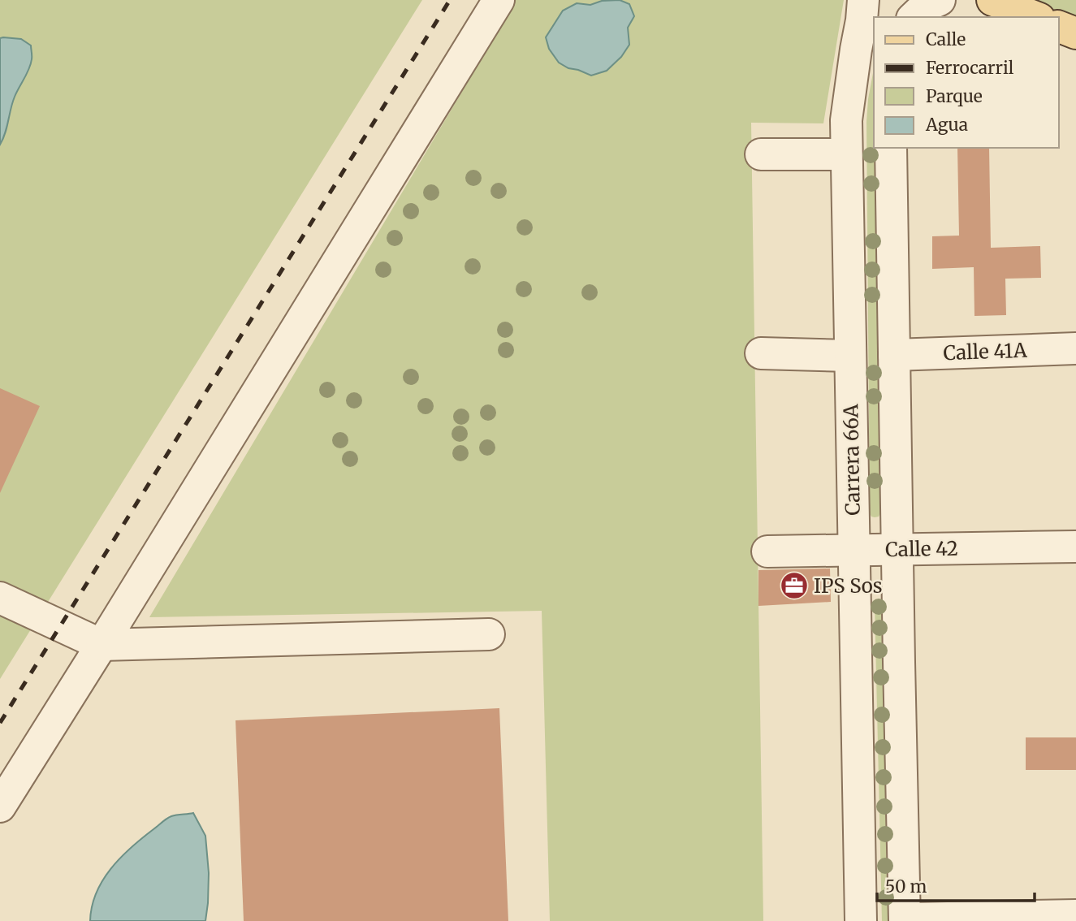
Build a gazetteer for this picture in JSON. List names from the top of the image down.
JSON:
{
  "streets": {
    "street": ["Calle 41A", "Carrera 66A", "Calle 42"]
  },
  "crossings": [
    ["Carrera 66A", "Calle 42"]
  ],
  "places": {
    "office": ["IPS Sos"]
  },
  "legend": [
    "Calle",
    "Ferrocarril",
    "Parque",
    "Agua"
  ],
  "scale_bar": "50 m"
}
